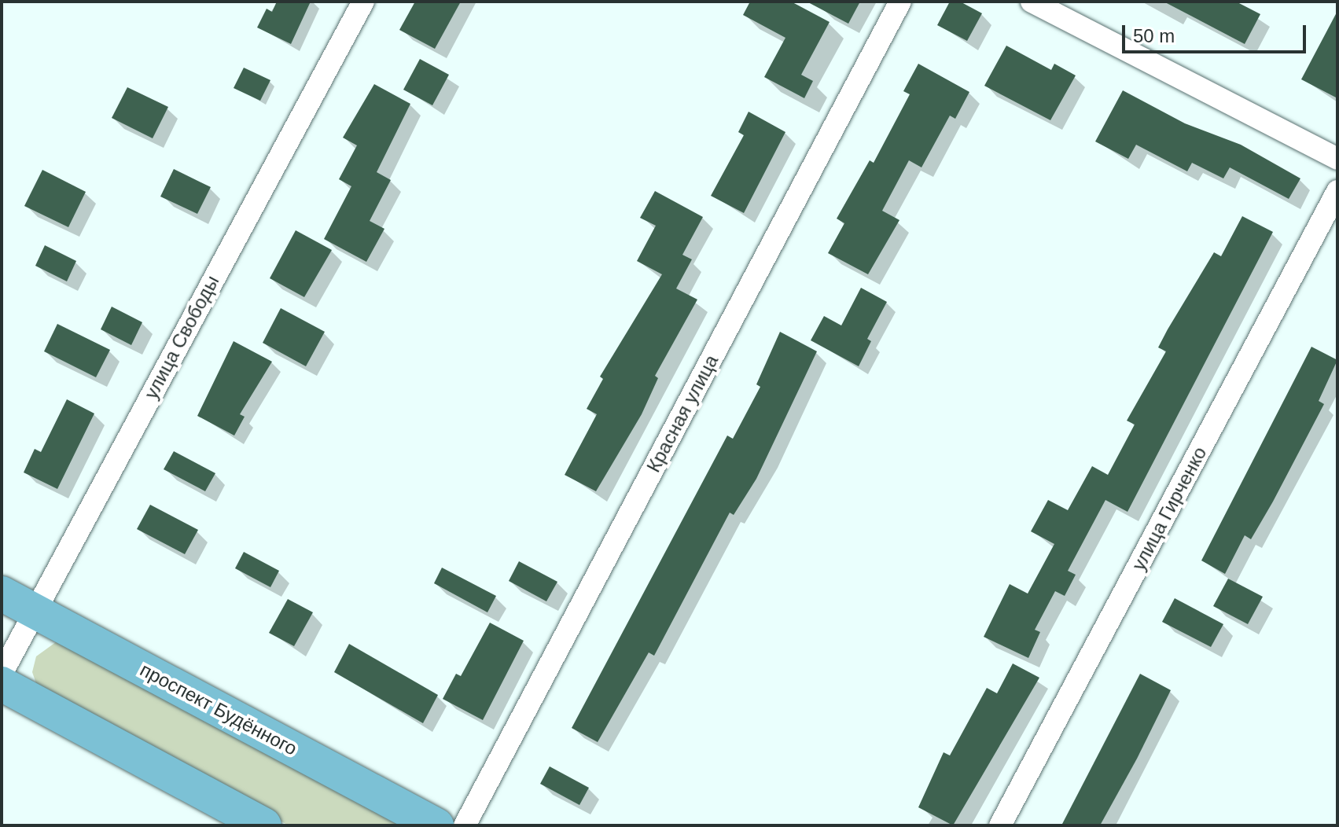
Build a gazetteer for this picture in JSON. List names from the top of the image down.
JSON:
{
  "streets": {
    "main road": ["проспект Будённого"],
    "street": ["улица Свободы", "Красная улица", "улица Гирченко"]
  },
  "crossings": [
    ["улица Свободы", "проспект Будённого"]
  ],
  "scale_bar": "50 m"
}
